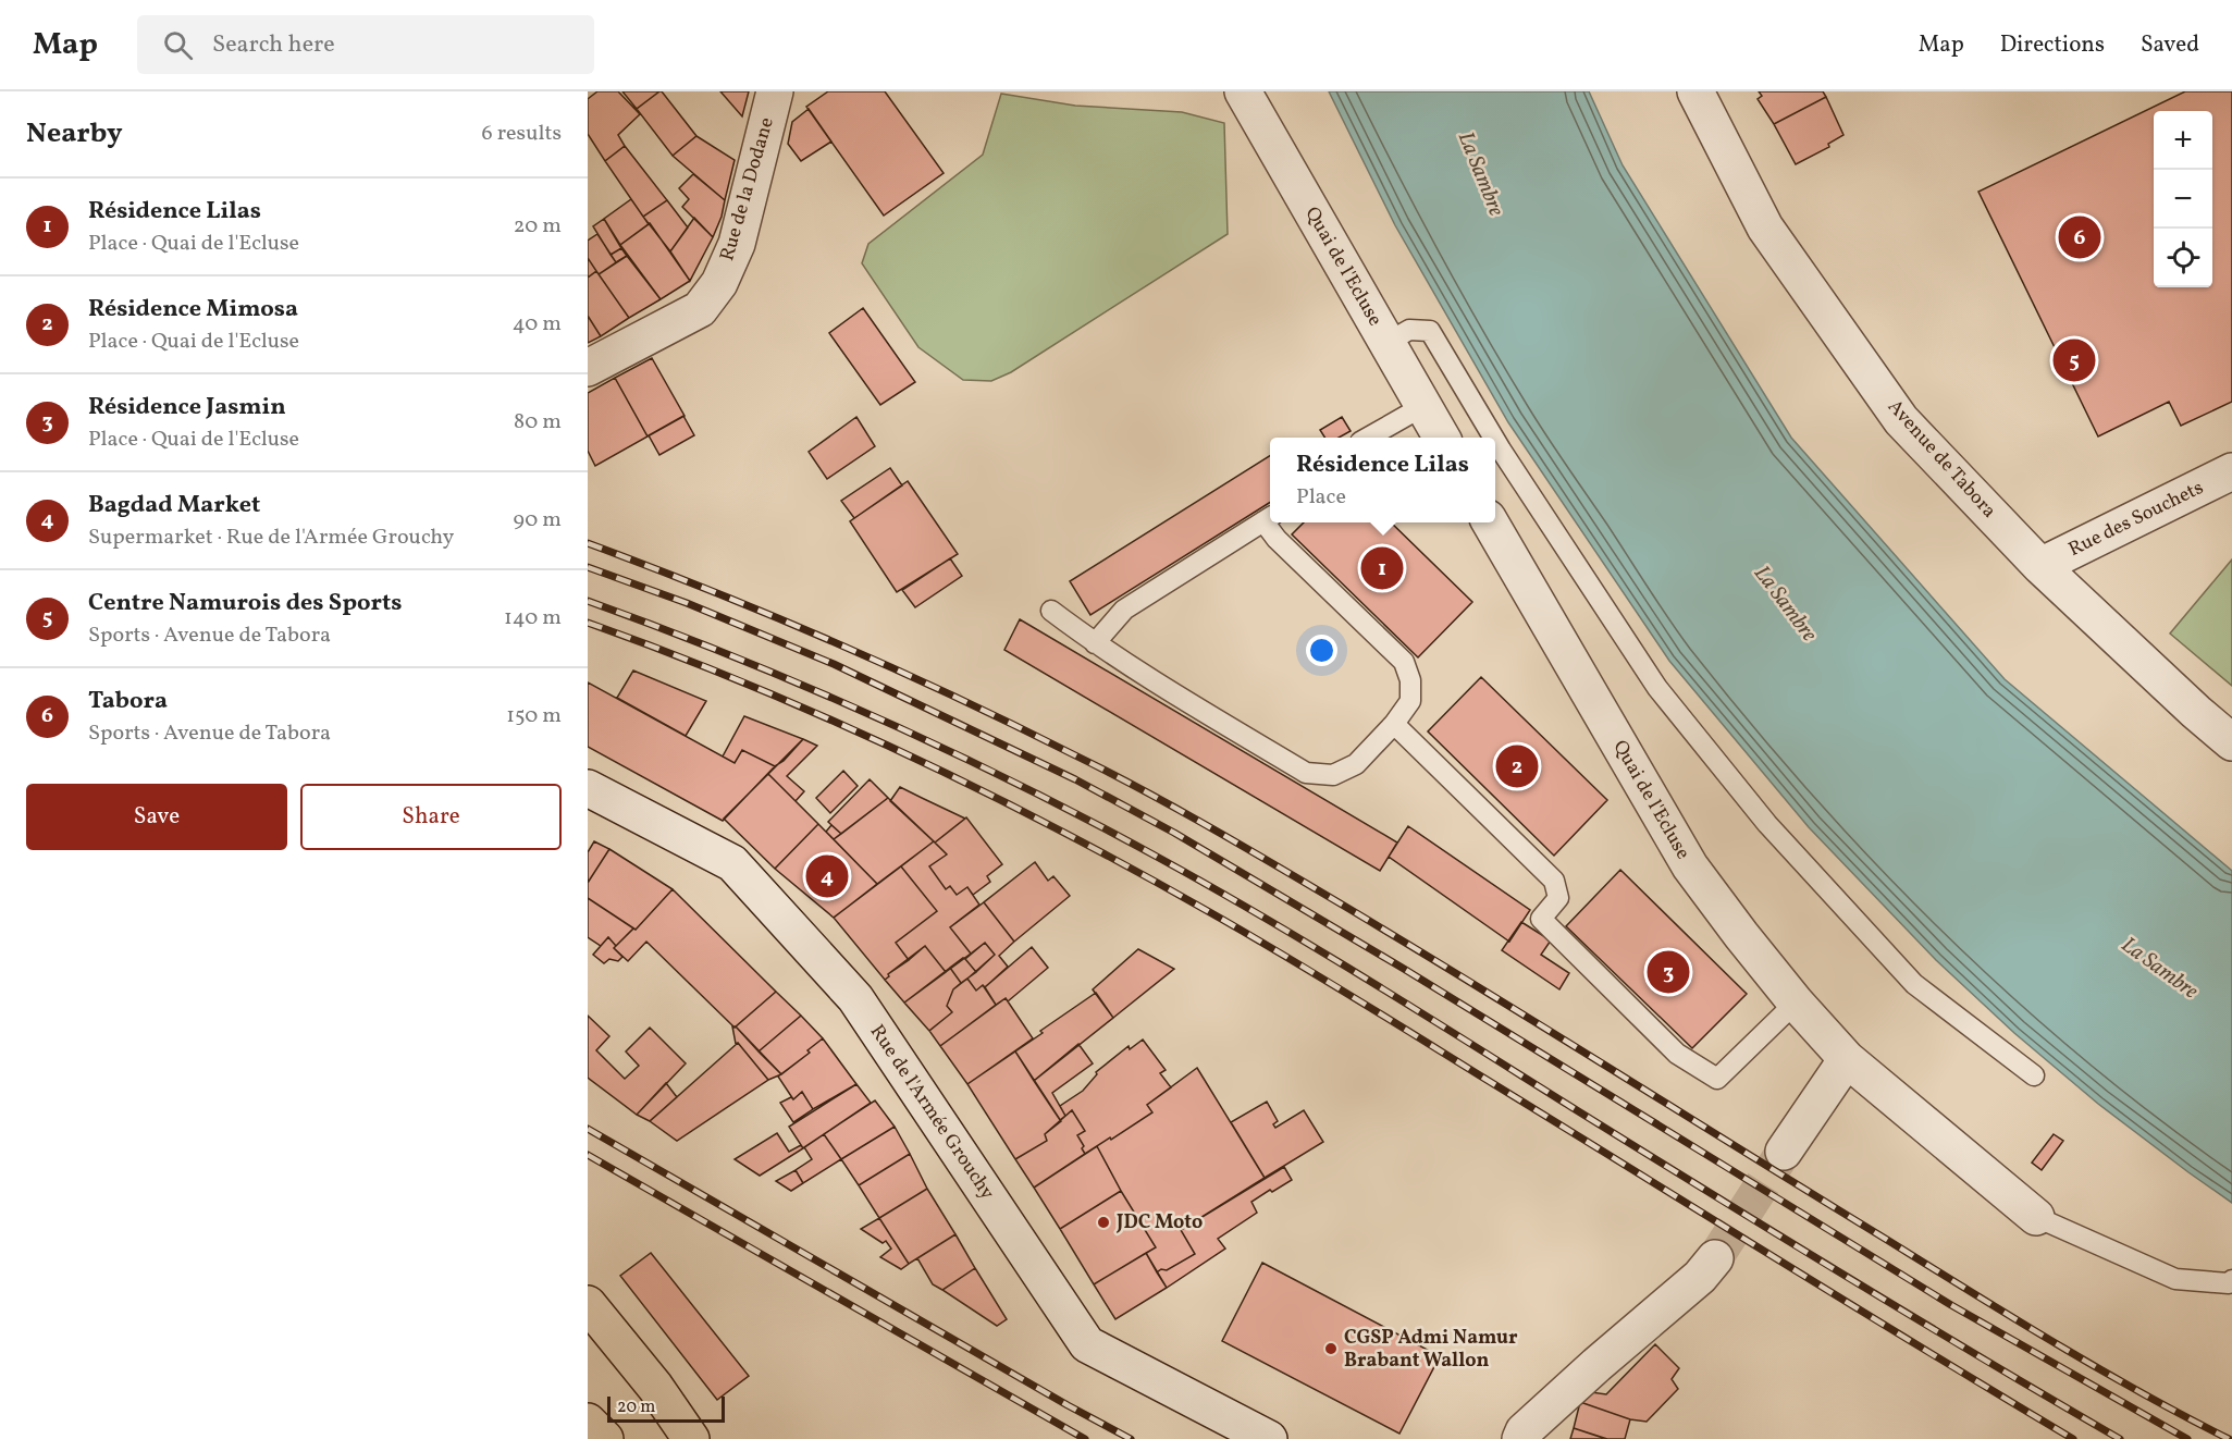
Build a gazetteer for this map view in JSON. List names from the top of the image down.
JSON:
{
  "streets": {
    "street": [
      "Rue de la Dodane",
      "Quai de l'Ecluse",
      "Avenue de Tabora",
      "Rue des Souchets",
      "Rue de l'Armée Grouchy"
    ]
  },
  "crossings": [
    ["Avenue de Tabora", "Rue des Souchets"]
  ],
  "water": ["La Sambre"],
  "places": ["JDC Moto", "CGSP Admi Namur Brabant Wallon"],
  "scale_bar": "20 m",
  "page": {
    "header": "Map",
    "search": "Search here",
    "nav": ["Map", "Directions", "Saved"],
    "heading": ["Nearby", "6 results"],
    "map_buttons": ["+", "−"],
    "list": [
      {
        "mark": "1",
        "name": "Résidence Lilas",
        "note": "Place · Quai de l'Ecluse",
        "value": "20 m"
      },
      {
        "mark": "2",
        "name": "Résidence Mimosa",
        "note": "Place · Quai de l'Ecluse",
        "value": "40 m"
      },
      {
        "mark": "3",
        "name": "Résidence Jasmin",
        "note": "Place · Quai de l'Ecluse",
        "value": "80 m"
      },
      {
        "mark": "4",
        "name": "Bagdad Market",
        "note": "Supermarket · Rue de l'Armée Grouchy",
        "value": "90 m"
      },
      {
        "mark": "5",
        "name": "Centre Namurois des Sports",
        "note": "Sports · Avenue de Tabora",
        "value": "140 m"
      },
      {
        "mark": "6",
        "name": "Tabora",
        "note": "Sports · Avenue de Tabora",
        "value": "150 m"
      }
    ],
    "pins": [
      "6",
      "5",
      "1",
      "2",
      "4",
      "3"
    ],
    "popup": ["Résidence Lilas", "Place"],
    "buttons": ["Save", "Share"],
    "scale": "20 m"
  }
}
